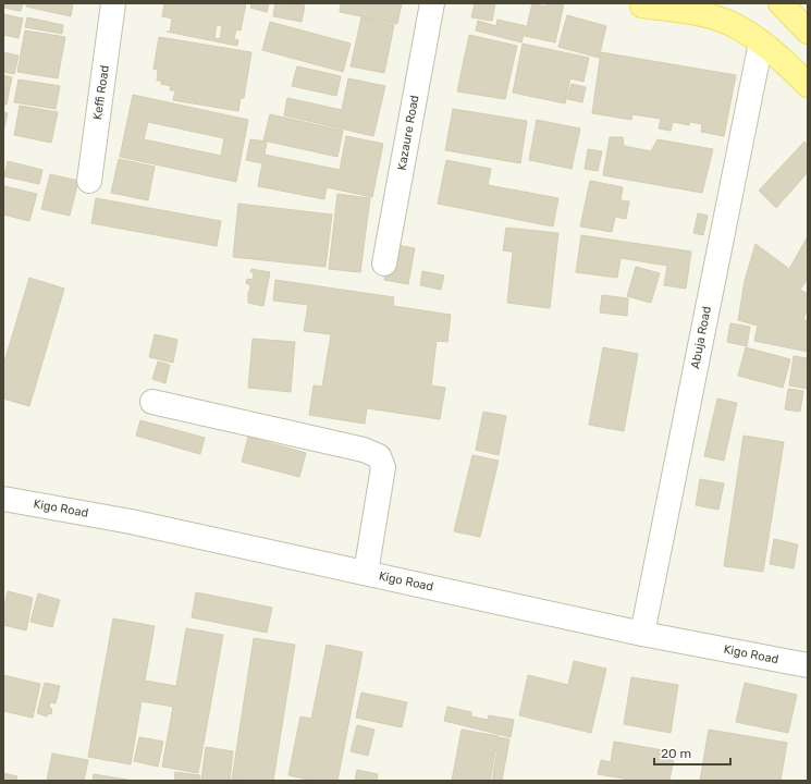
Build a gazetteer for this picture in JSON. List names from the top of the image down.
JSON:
{
  "streets": {
    "street": [
      "Keffi Road",
      "Kazaure Road",
      "Abuja Road",
      "Kigo Road"
    ]
  },
  "crossings": [
    ["Abuja Road", "Kigo Road"]
  ],
  "scale_bar": "20 m"
}
